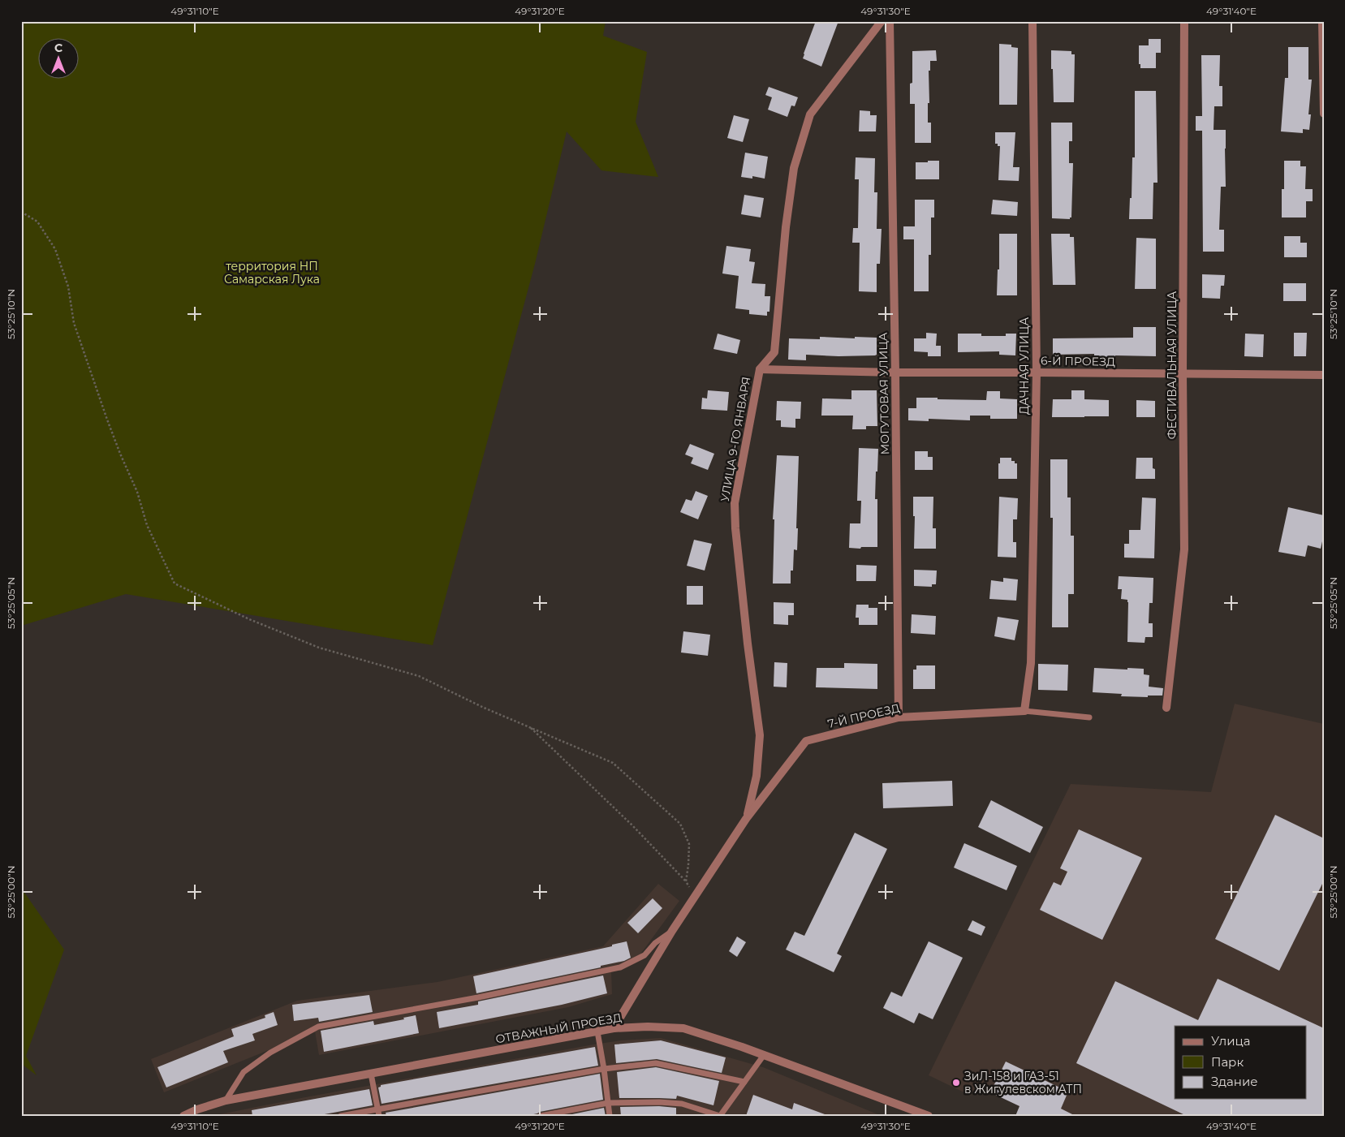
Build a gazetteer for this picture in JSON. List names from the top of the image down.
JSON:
{
  "streets": {
    "street": [
      "6-Й ПРОЕЗД",
      "ФЕСТИВАЛЬНАЯ УЛИЦА",
      "ДАЧНАЯ УЛИЦА",
      "МОГУТОВАЯ УЛИЦА",
      "УЛИЦА 9-ГО ЯНВАРЯ",
      "7-Й ПРОЕЗД",
      "ОТВАЖНЫЙ ПРОЕЗД"
    ]
  },
  "crossings": [
    ["6-Й ПРОЕЗД", "ФЕСТИВАЛЬНАЯ УЛИЦА"],
    ["6-Й ПРОЕЗД", "ДАЧНАЯ УЛИЦА"],
    ["6-Й ПРОЕЗД", "МОГУТОВАЯ УЛИЦА"],
    ["6-Й ПРОЕЗД", "УЛИЦА 9-ГО ЯНВАРЯ"],
    ["ДАЧНАЯ УЛИЦА", "7-Й ПРОЕЗД"],
    ["МОГУТОВАЯ УЛИЦА", "7-Й ПРОЕЗД"],
    ["УЛИЦА 9-ГО ЯНВАРЯ", "7-Й ПРОЕЗД"]
  ],
  "parks": ["территория НП Самарская Лука"],
  "places": ["ЗиЛ-158 и ГАЗ-51 в Жигулевском АТП"],
  "legend": ["Улица", "Парк", "Здание"],
  "north": "top",
  "coordinates": [
    "49°31'10\"E",
    "49°31'20\"E",
    "49°31'30\"E",
    "49°31'40\"E",
    "53°25'10\"N",
    "53°25'05\"N",
    "53°25'00\"N"
  ]
}
